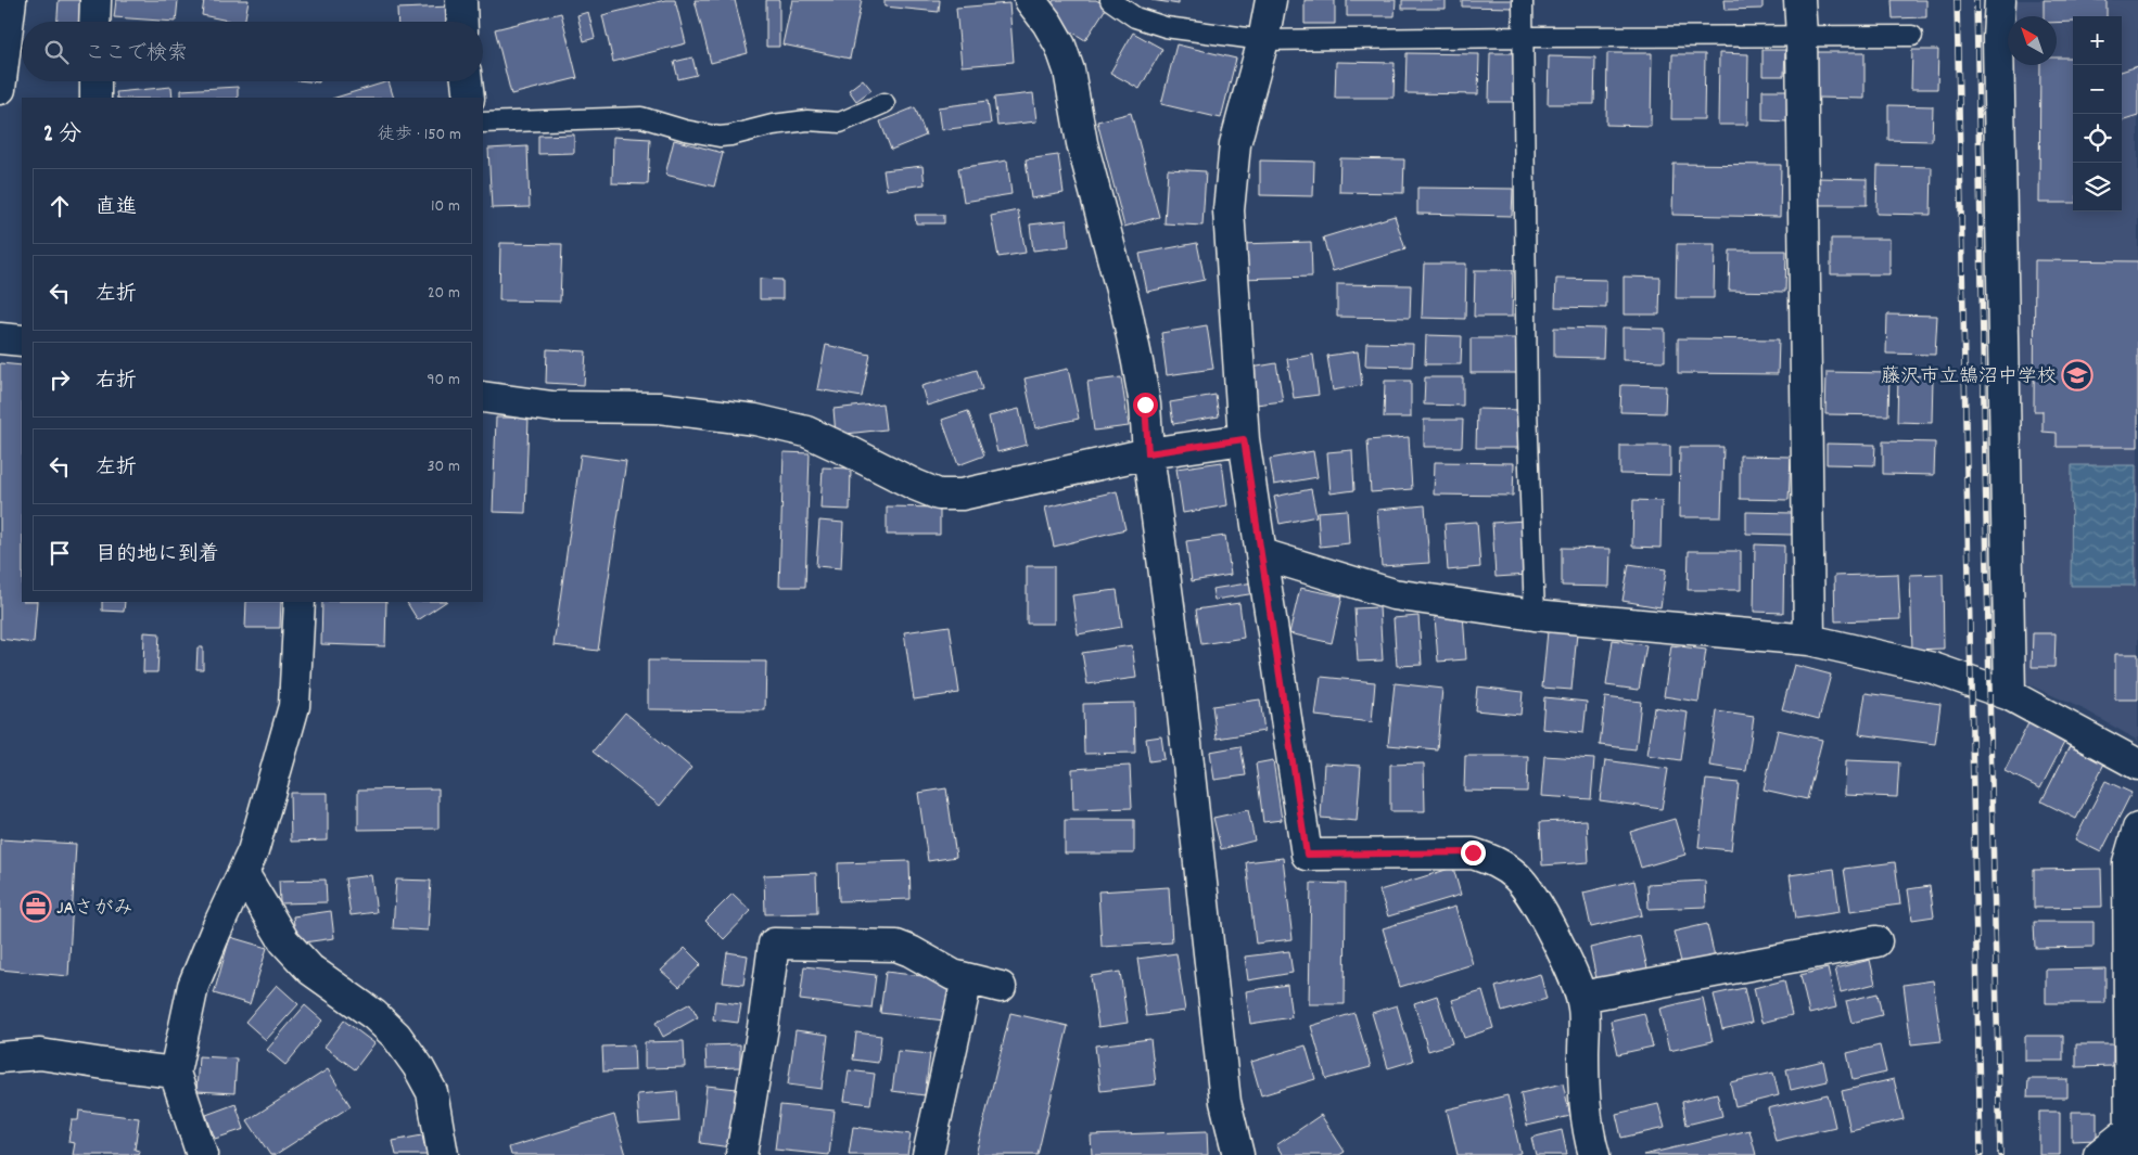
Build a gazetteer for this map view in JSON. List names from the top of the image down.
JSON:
{
  "places": {
    "school or university": ["藤沢市立鵠沼中学校"],
    "office": ["JAさがみ"]
  },
  "north": "top left",
  "page": {
    "map_buttons": ["+", "−"],
    "search": "ここで検索",
    "heading": ["2 分", "徒歩 · 150 m"],
    "list": [
      ["直進", "10 m"],
      ["左折", "20 m"],
      ["右折", "90 m"],
      ["左折", "30 m"],
      "目的地に到着"
    ]
  }
}
